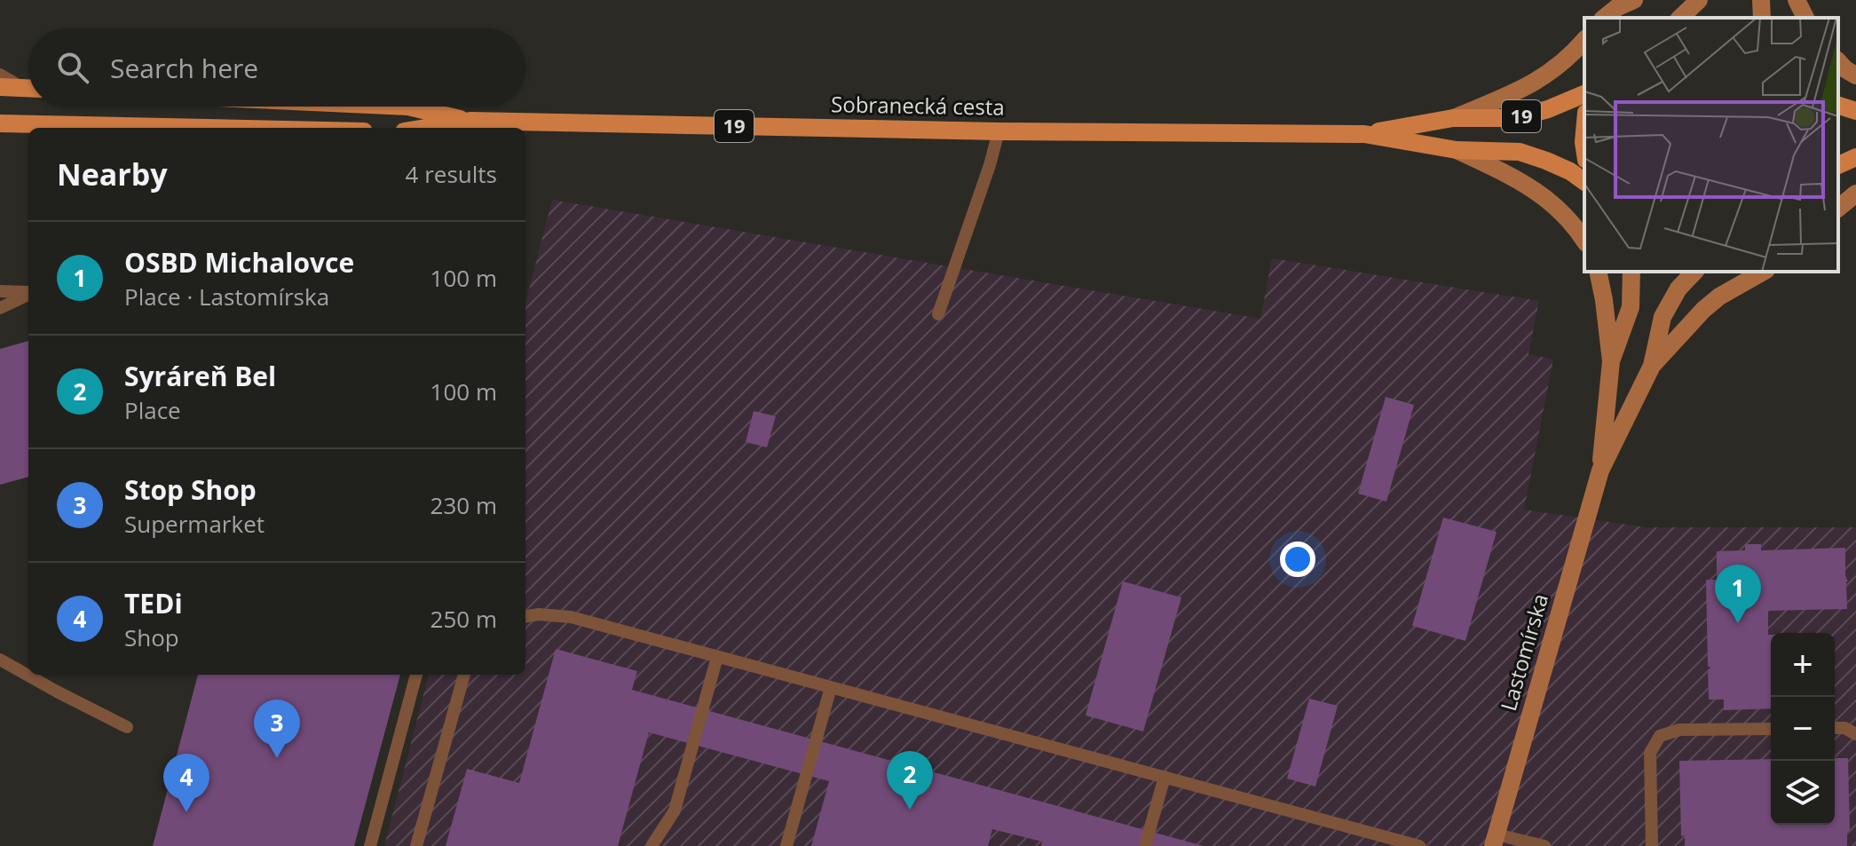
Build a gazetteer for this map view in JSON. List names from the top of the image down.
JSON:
{
  "streets": {
    "main road": ["Sobranecká cesta", "19"],
    "street": ["Lastomírska"]
  },
  "crossings": [
    ["Sobranecká cesta", "19"]
  ],
  "page": {
    "search": "Search here",
    "heading": ["Nearby", "4 results"],
    "list": [
      {
        "mark": "1",
        "name": "OSBD Michalovce",
        "note": "Place · Lastomírska",
        "value": "100 m"
      },
      {
        "mark": "2",
        "name": "Syráreň Bel",
        "note": "Place",
        "value": "100 m"
      },
      {
        "mark": "3",
        "name": "Stop Shop",
        "note": "Supermarket",
        "value": "230 m"
      },
      {
        "mark": "4",
        "name": "TEDi",
        "note": "Shop",
        "value": "250 m"
      }
    ],
    "pins": [
      "1",
      "3",
      "2",
      "4"
    ],
    "map_buttons": ["+", "−"]
  }
}
